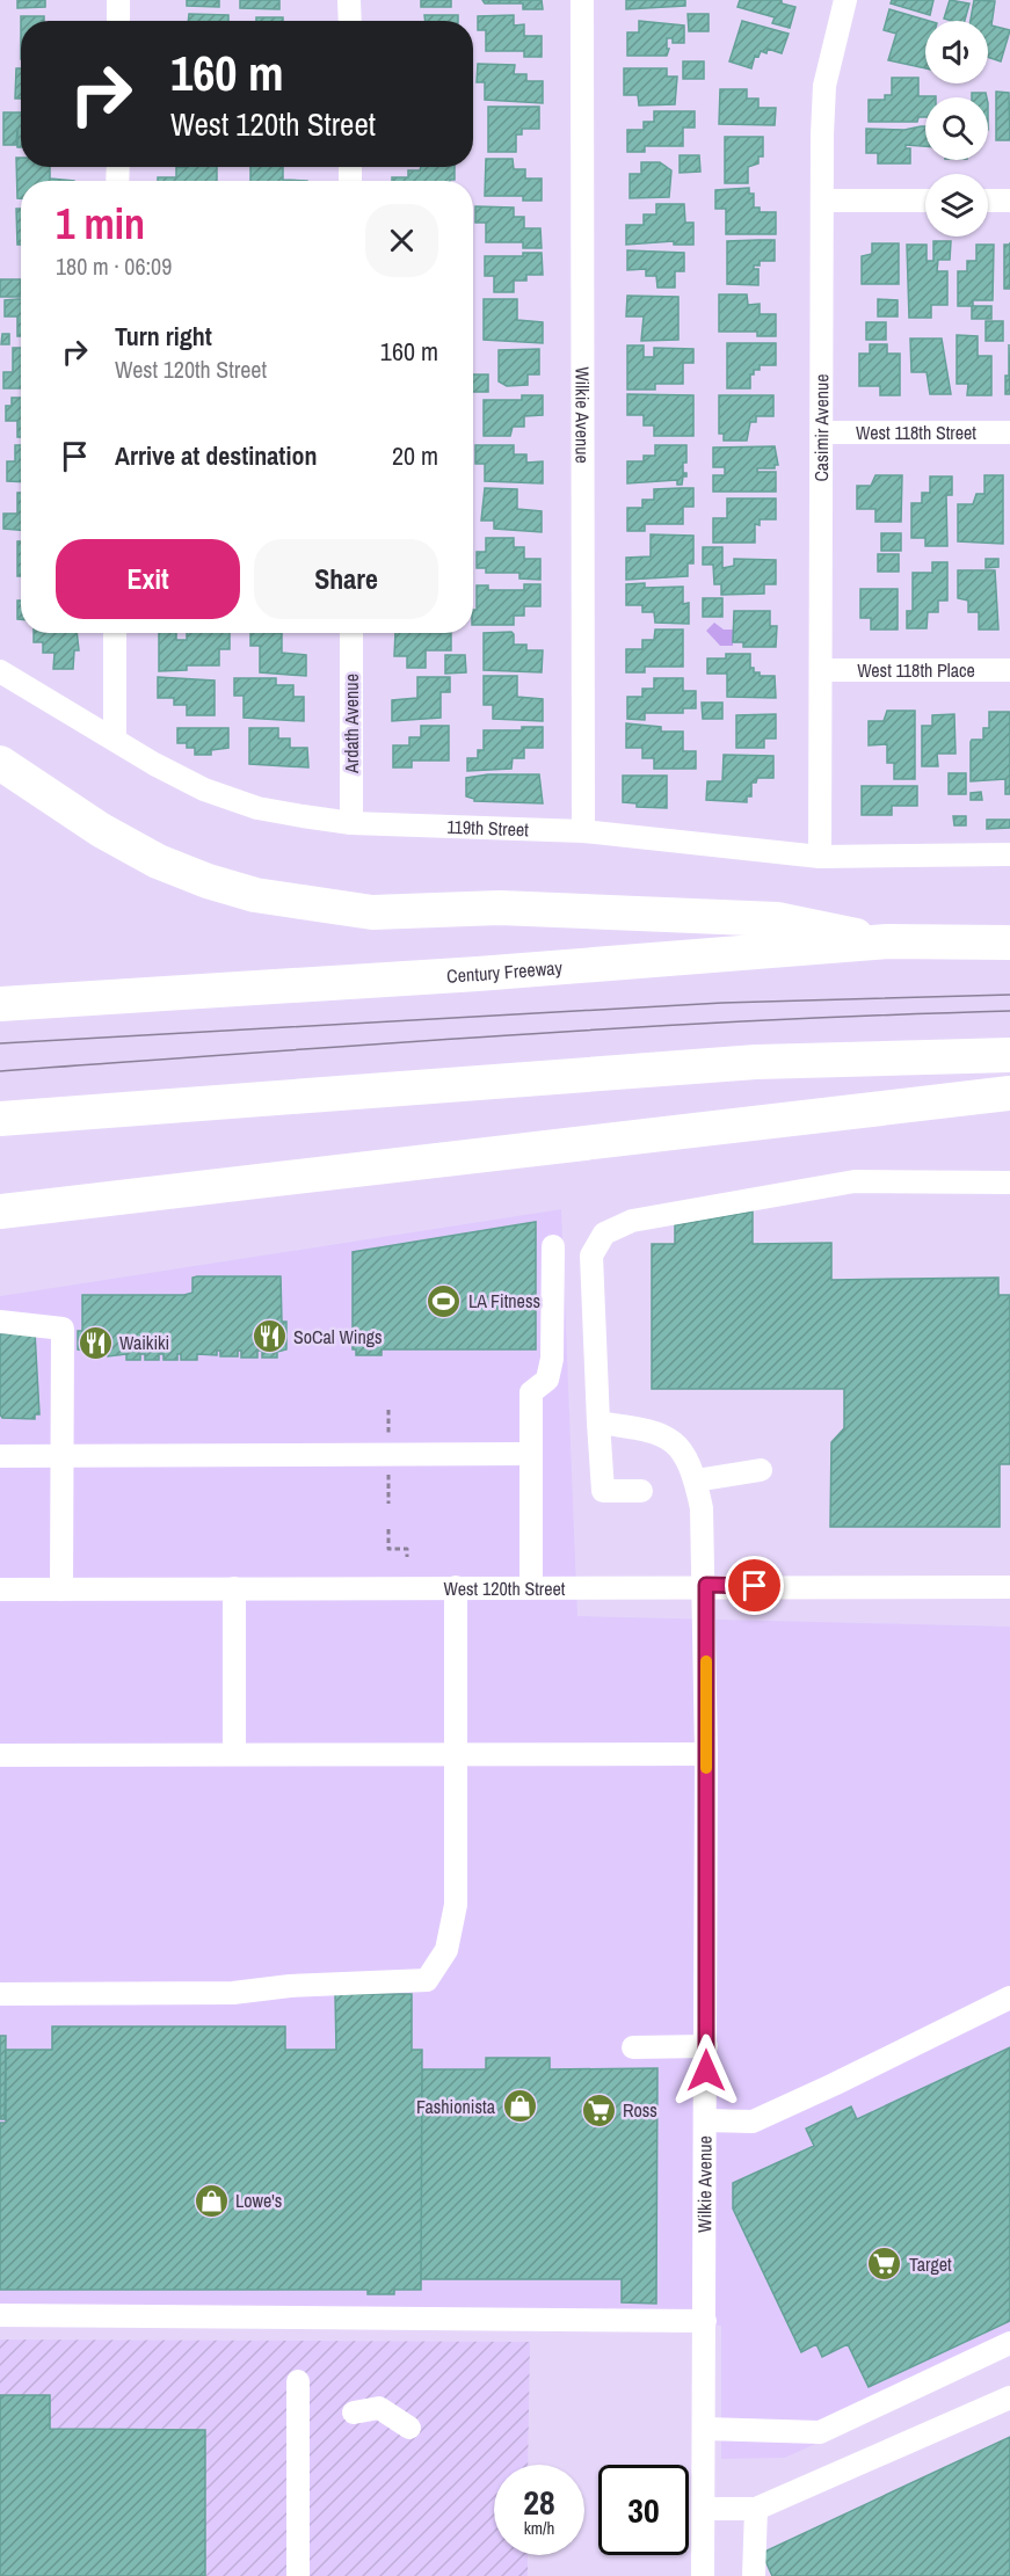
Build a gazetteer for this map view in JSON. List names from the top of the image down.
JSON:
{
  "streets": {
    "highway": ["Century Freeway"],
    "street": [
      "Wilkie Avenue",
      "Casimir Avenue",
      "West 118th Street",
      "West 118th Place",
      "Ardath Avenue",
      "119th Street",
      "West 120th Street"
    ]
  },
  "crossings": [
    ["Wilkie Avenue", "119th Street"],
    ["Wilkie Avenue", "West 120th Street"],
    ["Casimir Avenue", "West 118th Street"],
    ["Casimir Avenue", "West 118th Place"],
    ["Casimir Avenue", "119th Street"],
    ["Ardath Avenue", "119th Street"]
  ],
  "places": {
    "sports": ["LA Fitness"],
    "restaurant": ["SoCal Wings", "Waikiki"],
    "shop": ["Fashionista", "Lowe's"],
    "supermarket": ["Ross", "Target"]
  },
  "page": {
    "turn": ["160 m", "West 120th Street"],
    "heading": ["1 min", "180 m · 06:09"],
    "list": [
      {
        "name": "Turn right",
        "note": "West 120th Street",
        "value": "160 m"
      },
      {
        "name": "Arrive at destination",
        "value": "20 m"
      }
    ],
    "buttons": ["Exit", "Share"],
    "speed": "28 km/h",
    "limit": "30"
  }
}
